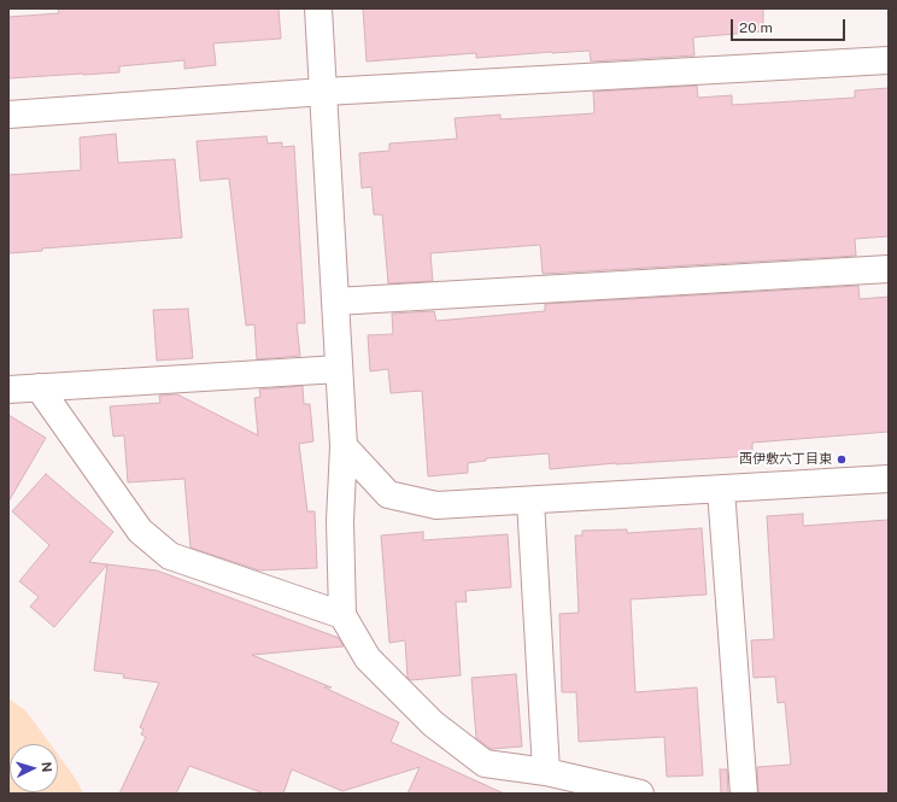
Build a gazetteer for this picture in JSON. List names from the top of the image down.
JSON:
{
  "places": ["西伊敷六丁目東"],
  "scale_bar": "20 m",
  "north": "right"
}
